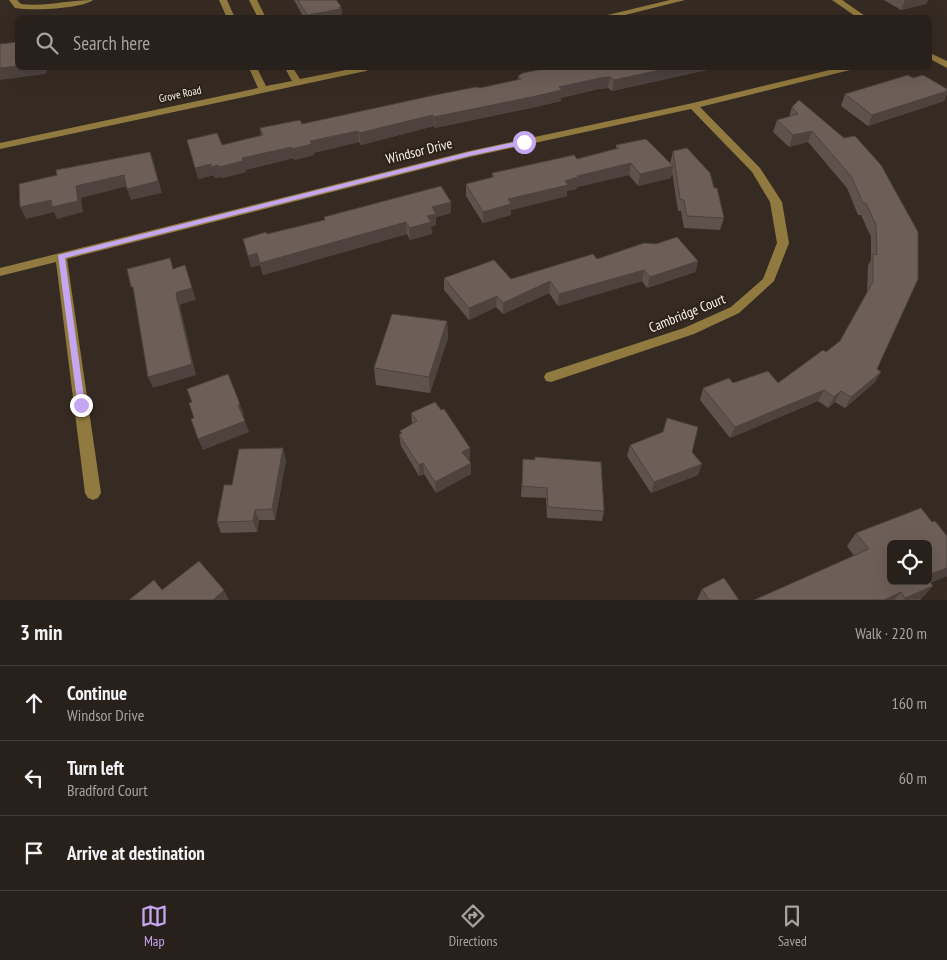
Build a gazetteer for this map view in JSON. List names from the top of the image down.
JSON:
{
  "streets": {
    "street": ["Grove Road", "Windsor Drive", "Cambridge Court"]
  },
  "crossings": [
    ["Windsor Drive", "Cambridge Court"]
  ],
  "page": {
    "search": "Search here",
    "heading": ["3 min", "Walk · 220 m"],
    "list": [
      ["Continue", "Windsor Drive", "160 m"],
      ["Turn left", "Bradford Court", "60 m"],
      "Arrive at destination"
    ],
    "nav": ["Map", "Directions", "Saved"]
  }
}
